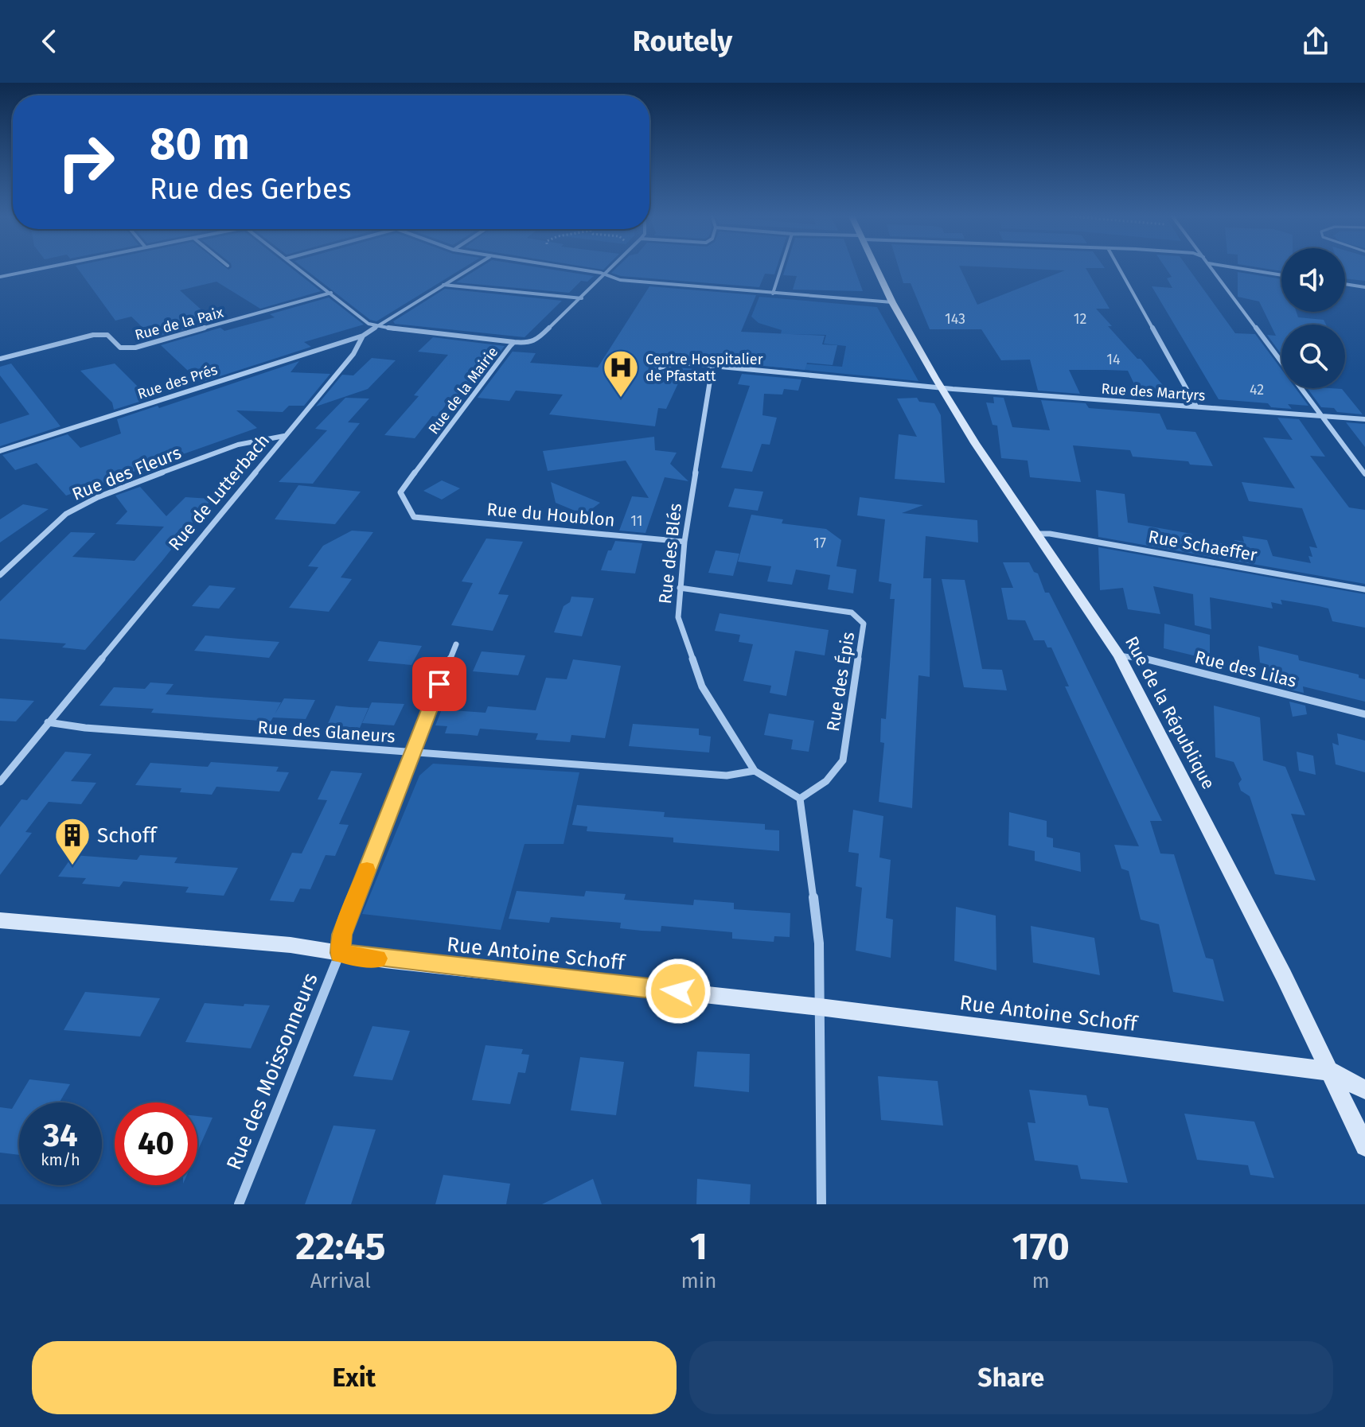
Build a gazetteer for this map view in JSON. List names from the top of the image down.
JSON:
{
  "streets": {
    "main road": ["Rue de la République", "Rue Antoine Schoff"],
    "street": [
      "Rue de la Paix",
      "Rue des Prés",
      "Rue de la Mairie",
      "Rue des Martyrs",
      "Rue des Fleurs",
      "Rue de Lutterbach",
      "Rue du Houblon",
      "Rue Schaeffer",
      "Rue des Blés",
      "Rue des Lilas",
      "Rue des Épis",
      "Rue des Glaneurs",
      "Rue des Moissonneurs"
    ]
  },
  "crossings": [
    ["Rue des Prés", "Rue de Lutterbach"],
    ["Rue de la Mairie", "Rue du Houblon"],
    ["Rue des Martyrs", "Rue de la République"],
    ["Rue des Fleurs", "Rue de Lutterbach"],
    ["Rue de Lutterbach", "Rue des Glaneurs"],
    ["Rue du Houblon", "Rue des Blés"],
    ["Rue Schaeffer", "Rue de la République"],
    ["Rue des Blés", "Rue des Épis"],
    ["Rue des Blés", "Rue des Glaneurs"],
    ["Rue des Lilas", "Rue de la République"],
    ["Rue de la République", "Rue Antoine Schoff"],
    ["Rue des Glaneurs", "Rue des Moissonneurs"],
    ["Rue Antoine Schoff", "Rue des Moissonneurs"]
  ],
  "places": {
    "hospital": ["Centre Hospitalier de Pfastatt"],
    "building": ["Schoff"]
  },
  "house_numbers": [
    "143",
    "12",
    "14",
    "42",
    "11",
    "17"
  ],
  "page": {
    "header": "Routely",
    "turn": ["80 m", "Rue des Gerbes"],
    "speed": "34 km/h",
    "limit": "40",
    "eta": [
      "22:45",
      "Arrival",
      "1",
      "min",
      "170",
      "m"
    ],
    "buttons": ["Exit", "Share"]
  }
}
